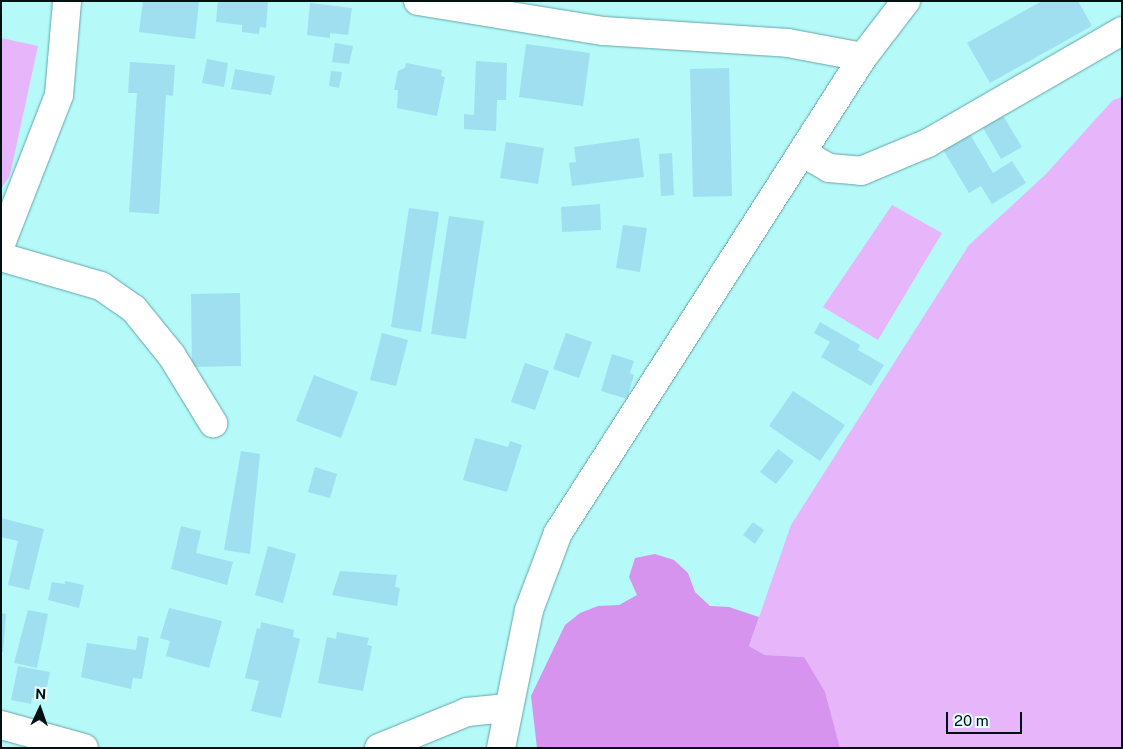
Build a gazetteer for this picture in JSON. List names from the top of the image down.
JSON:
{
  "scale_bar": "20 m",
  "north": "top"
}
